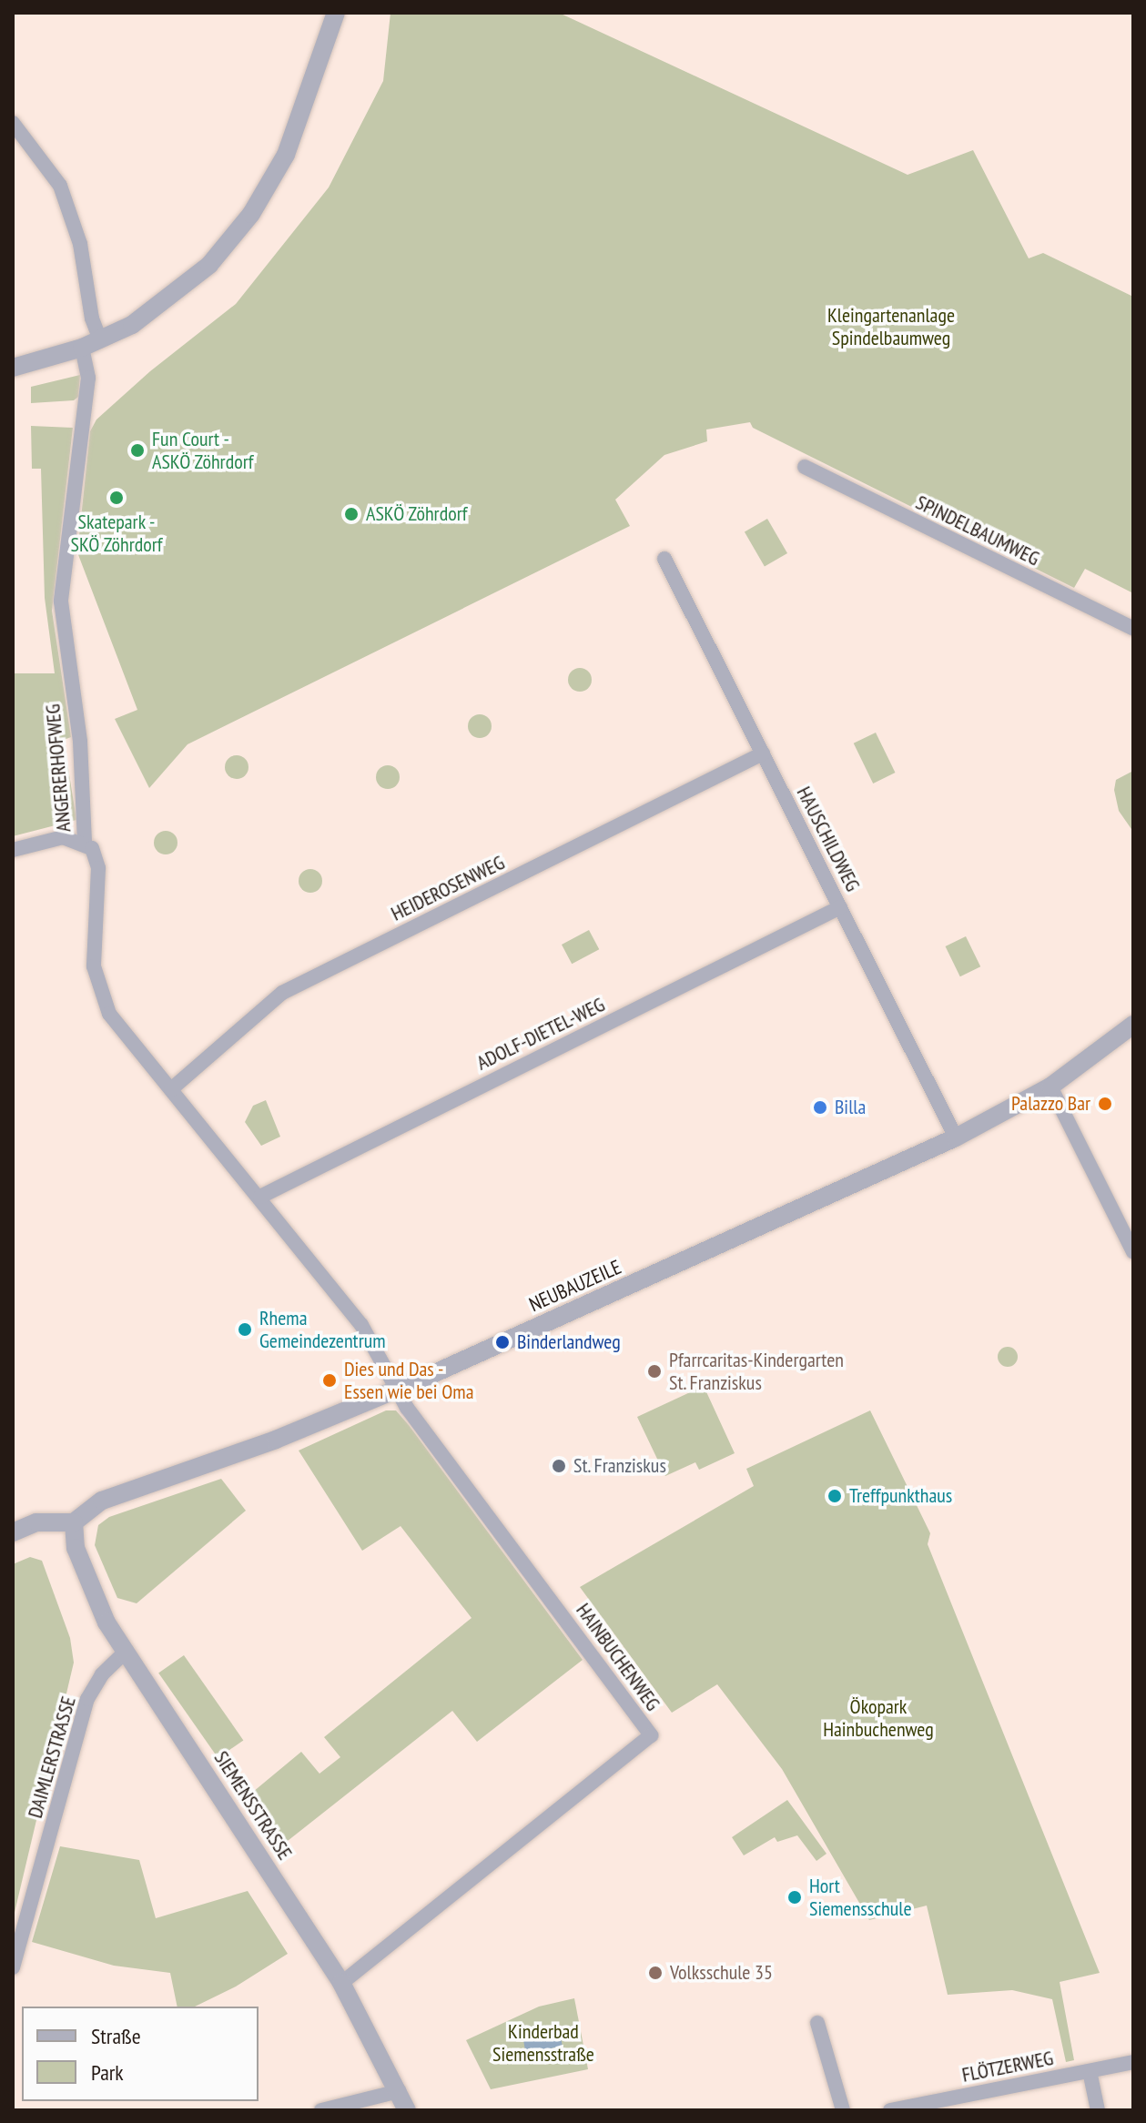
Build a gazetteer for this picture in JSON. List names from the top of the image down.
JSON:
{
  "streets": {
    "street": [
      "SPINDELBAUMWEG",
      "ANGERERHOFWEG",
      "HAUSCHILDWEG",
      "HEIDEROSENWEG",
      "ADOLF-DIETEL-WEG",
      "NEUBAUZEILE",
      "HAINBUCHENWEG",
      "DAIMLERSTRASSE",
      "SIEMENSSTRASSE",
      "FLÖTZERWEG"
    ]
  },
  "crossings": [
    ["ANGERERHOFWEG", "HEIDEROSENWEG"],
    ["ANGERERHOFWEG", "ADOLF-DIETEL-WEG"],
    ["ANGERERHOFWEG", "NEUBAUZEILE"],
    ["ANGERERHOFWEG", "HAINBUCHENWEG"],
    ["HAUSCHILDWEG", "HEIDEROSENWEG"],
    ["HAUSCHILDWEG", "ADOLF-DIETEL-WEG"],
    ["HAUSCHILDWEG", "NEUBAUZEILE"],
    ["NEUBAUZEILE", "HAINBUCHENWEG"],
    ["NEUBAUZEILE", "SIEMENSSTRASSE"],
    ["HAINBUCHENWEG", "SIEMENSSTRASSE"],
    ["DAIMLERSTRASSE", "SIEMENSSTRASSE"]
  ],
  "parks": ["Kleingartenanlage Spindelbaumweg", "Ökopark Hainbuchenweg", "Kinderbad Siemensstraße"],
  "places": [
    "Fun Court - ASKÖ Zöhrdorf",
    "Skatepark - SKÖ Zöhrdorf",
    "ASKÖ Zöhrdorf",
    "Palazzo Bar",
    "Billa",
    "Rhema Gemeindezentrum",
    "Binderlandweg",
    "Pfarrcaritas-Kindergarten St. Franziskus",
    "Dies und Das - Essen wie bei Oma",
    "St. Franziskus",
    "Treffpunkthaus",
    "Hort Siemensschule",
    "Volksschule 35"
  ],
  "legend": ["Straße", "Park"]
}
